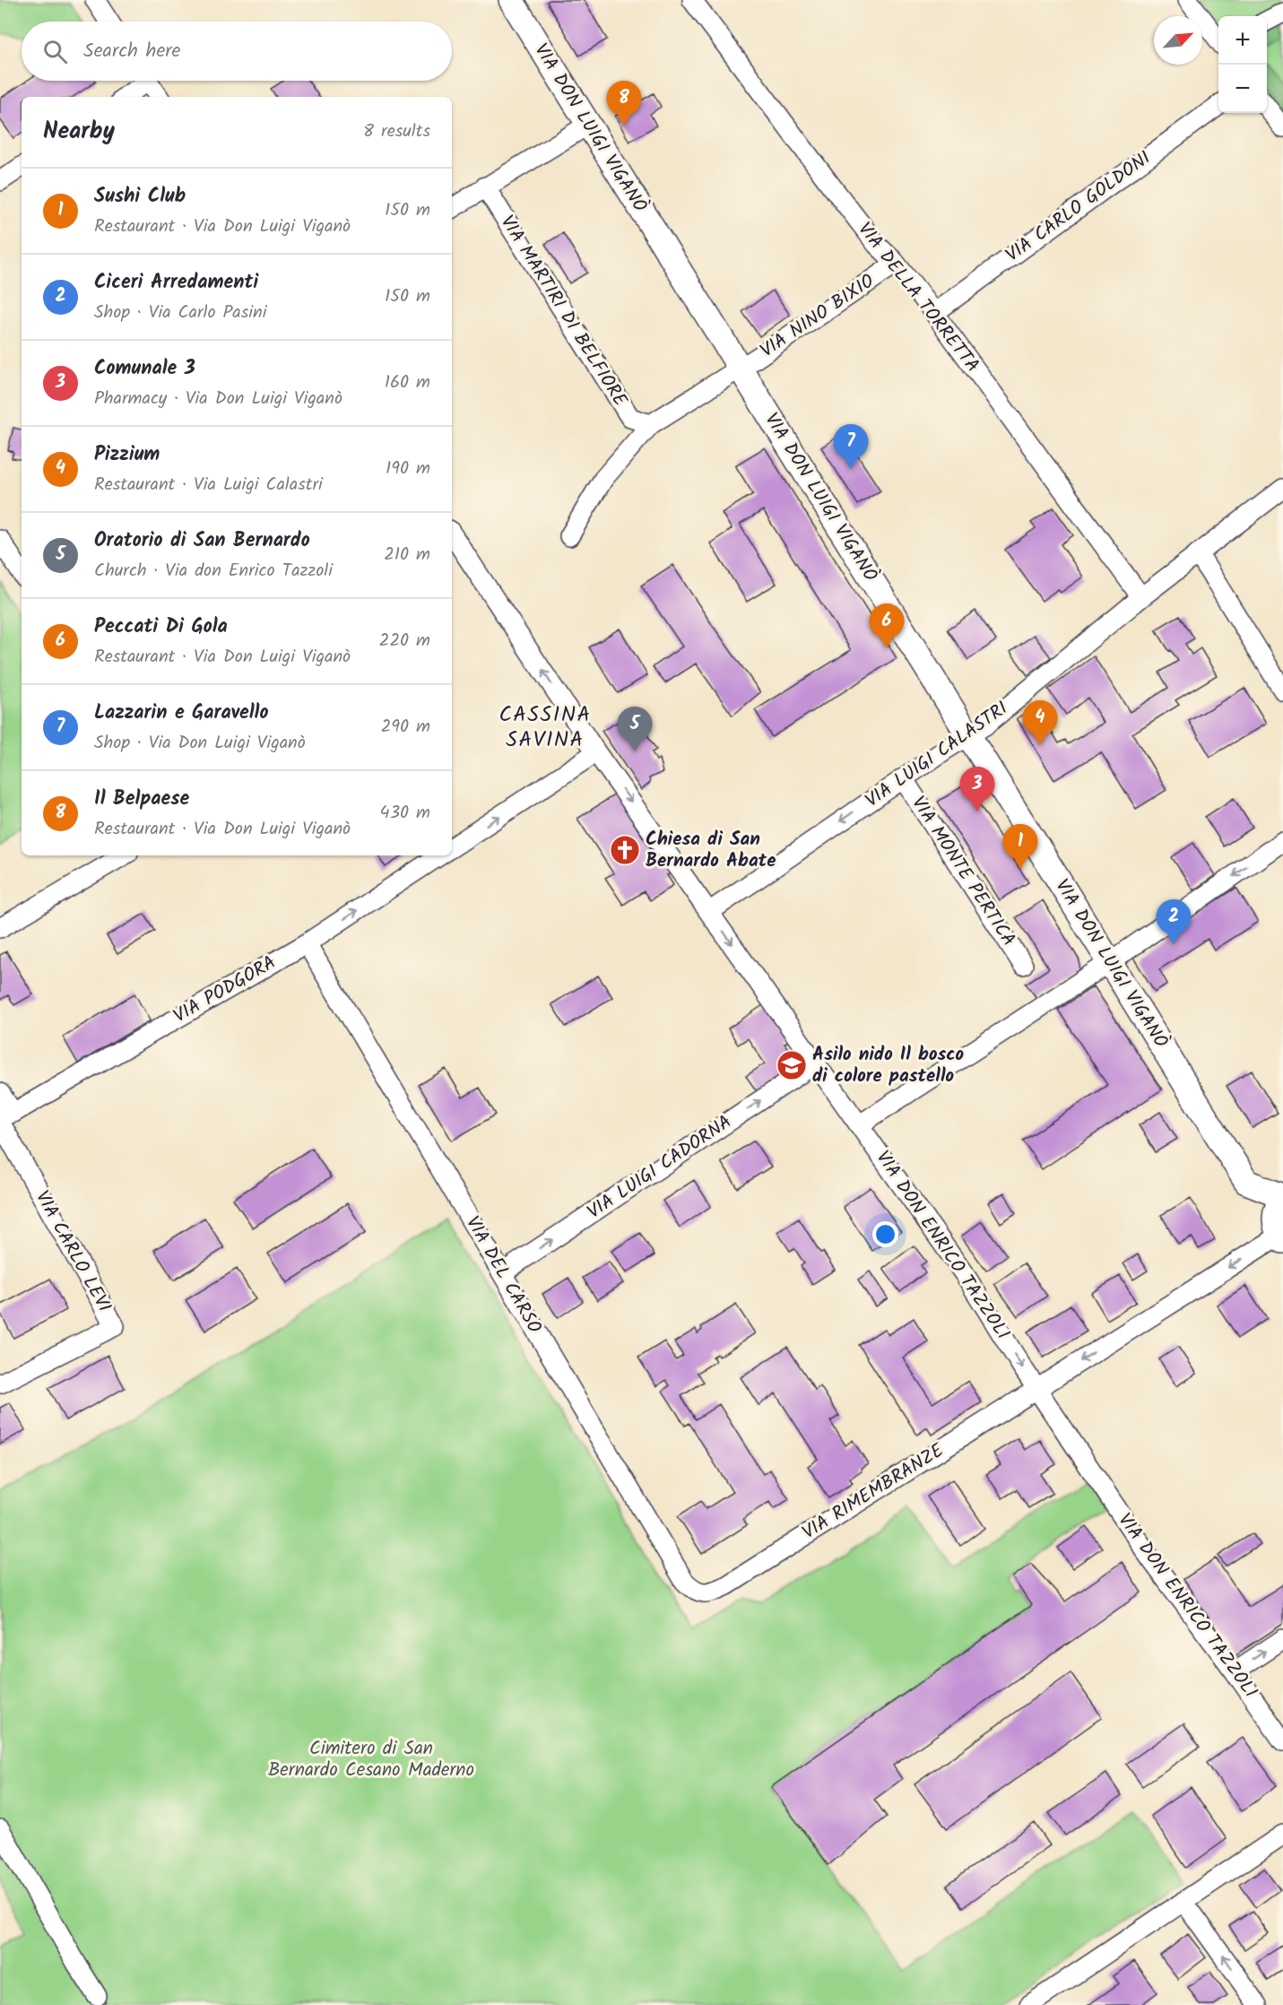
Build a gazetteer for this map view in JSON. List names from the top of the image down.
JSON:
{
  "streets": {
    "street": [
      "VIA DON LUIGI VIGANÒ",
      "VIA CARLO GOLDONI",
      "VIA DELLA TORRETTA",
      "VIA MARTIRI DI BELFIORE",
      "VIA NINO BIXIO",
      "VIA LUIGI CALASTRI",
      "VIA MONTE PERTICA",
      "VIA PODGORA",
      "VIA LUIGI CADORNA",
      "VIA DON ENRICO TAZZOLI",
      "VIA CARLO LEVI",
      "VIA DEL CARSO",
      "VIA RIMEMBRANZE"
    ]
  },
  "crossings": [
    ["VIA DON LUIGI VIGANÒ", "VIA NINO BIXIO"],
    ["VIA DON LUIGI VIGANÒ", "VIA LUIGI CALASTRI"],
    ["VIA DON LUIGI VIGANÒ", "VIA RIMEMBRANZE"],
    ["VIA CARLO GOLDONI", "VIA DELLA TORRETTA"],
    ["VIA DELLA TORRETTA", "VIA NINO BIXIO"],
    ["VIA DELLA TORRETTA", "VIA LUIGI CALASTRI"],
    ["VIA MARTIRI DI BELFIORE", "VIA NINO BIXIO"],
    ["VIA LUIGI CALASTRI", "VIA MONTE PERTICA"],
    ["VIA LUIGI CALASTRI", "VIA DON ENRICO TAZZOLI"],
    ["VIA PODGORA", "VIA CARLO LEVI"],
    ["VIA PODGORA", "VIA DEL CARSO"],
    ["VIA LUIGI CADORNA", "VIA DON ENRICO TAZZOLI"],
    ["VIA LUIGI CADORNA", "VIA DEL CARSO"],
    ["VIA DON ENRICO TAZZOLI", "VIA RIMEMBRANZE"],
    ["VIA DEL CARSO", "VIA RIMEMBRANZE"]
  ],
  "one_way": ["VIA LUIGI CADORNA", "VIA RIMEMBRANZE"],
  "districts": ["CASSINA SAVINA"],
  "parks": ["Cimitero di San Bernardo Cesano Maderno"],
  "places": {
    "church": ["Chiesa di San Bernardo Abate"],
    "school or university": ["Asilo nido Il bosco di colore pastello"]
  },
  "north": "top right",
  "page": {
    "map_buttons": ["+", "−"],
    "search": "Search here",
    "pins": [
      "8",
      "7",
      "6",
      "4",
      "5",
      "3",
      "1",
      "2"
    ],
    "heading": ["Nearby", "8 results"],
    "list": [
      {
        "mark": "1",
        "name": "Sushi Club",
        "note": "Restaurant · Via Don Luigi Viganò",
        "value": "150 m"
      },
      {
        "mark": "2",
        "name": "Ciceri Arredamenti",
        "note": "Shop · Via Carlo Pasini",
        "value": "150 m"
      },
      {
        "mark": "3",
        "name": "Comunale 3",
        "note": "Pharmacy · Via Don Luigi Viganò",
        "value": "160 m"
      },
      {
        "mark": "4",
        "name": "Pizzium",
        "note": "Restaurant · Via Luigi Calastri",
        "value": "190 m"
      },
      {
        "mark": "5",
        "name": "Oratorio di San Bernardo",
        "note": "Church · Via don Enrico Tazzoli",
        "value": "210 m"
      },
      {
        "mark": "6",
        "name": "Peccati Di Gola",
        "note": "Restaurant · Via Don Luigi Viganò",
        "value": "220 m"
      },
      {
        "mark": "7",
        "name": "Lazzarin e Garavello",
        "note": "Shop · Via Don Luigi Viganò",
        "value": "290 m"
      },
      {
        "mark": "8",
        "name": "Il Belpaese",
        "note": "Restaurant · Via Don Luigi Viganò",
        "value": "430 m"
      }
    ]
  }
}
